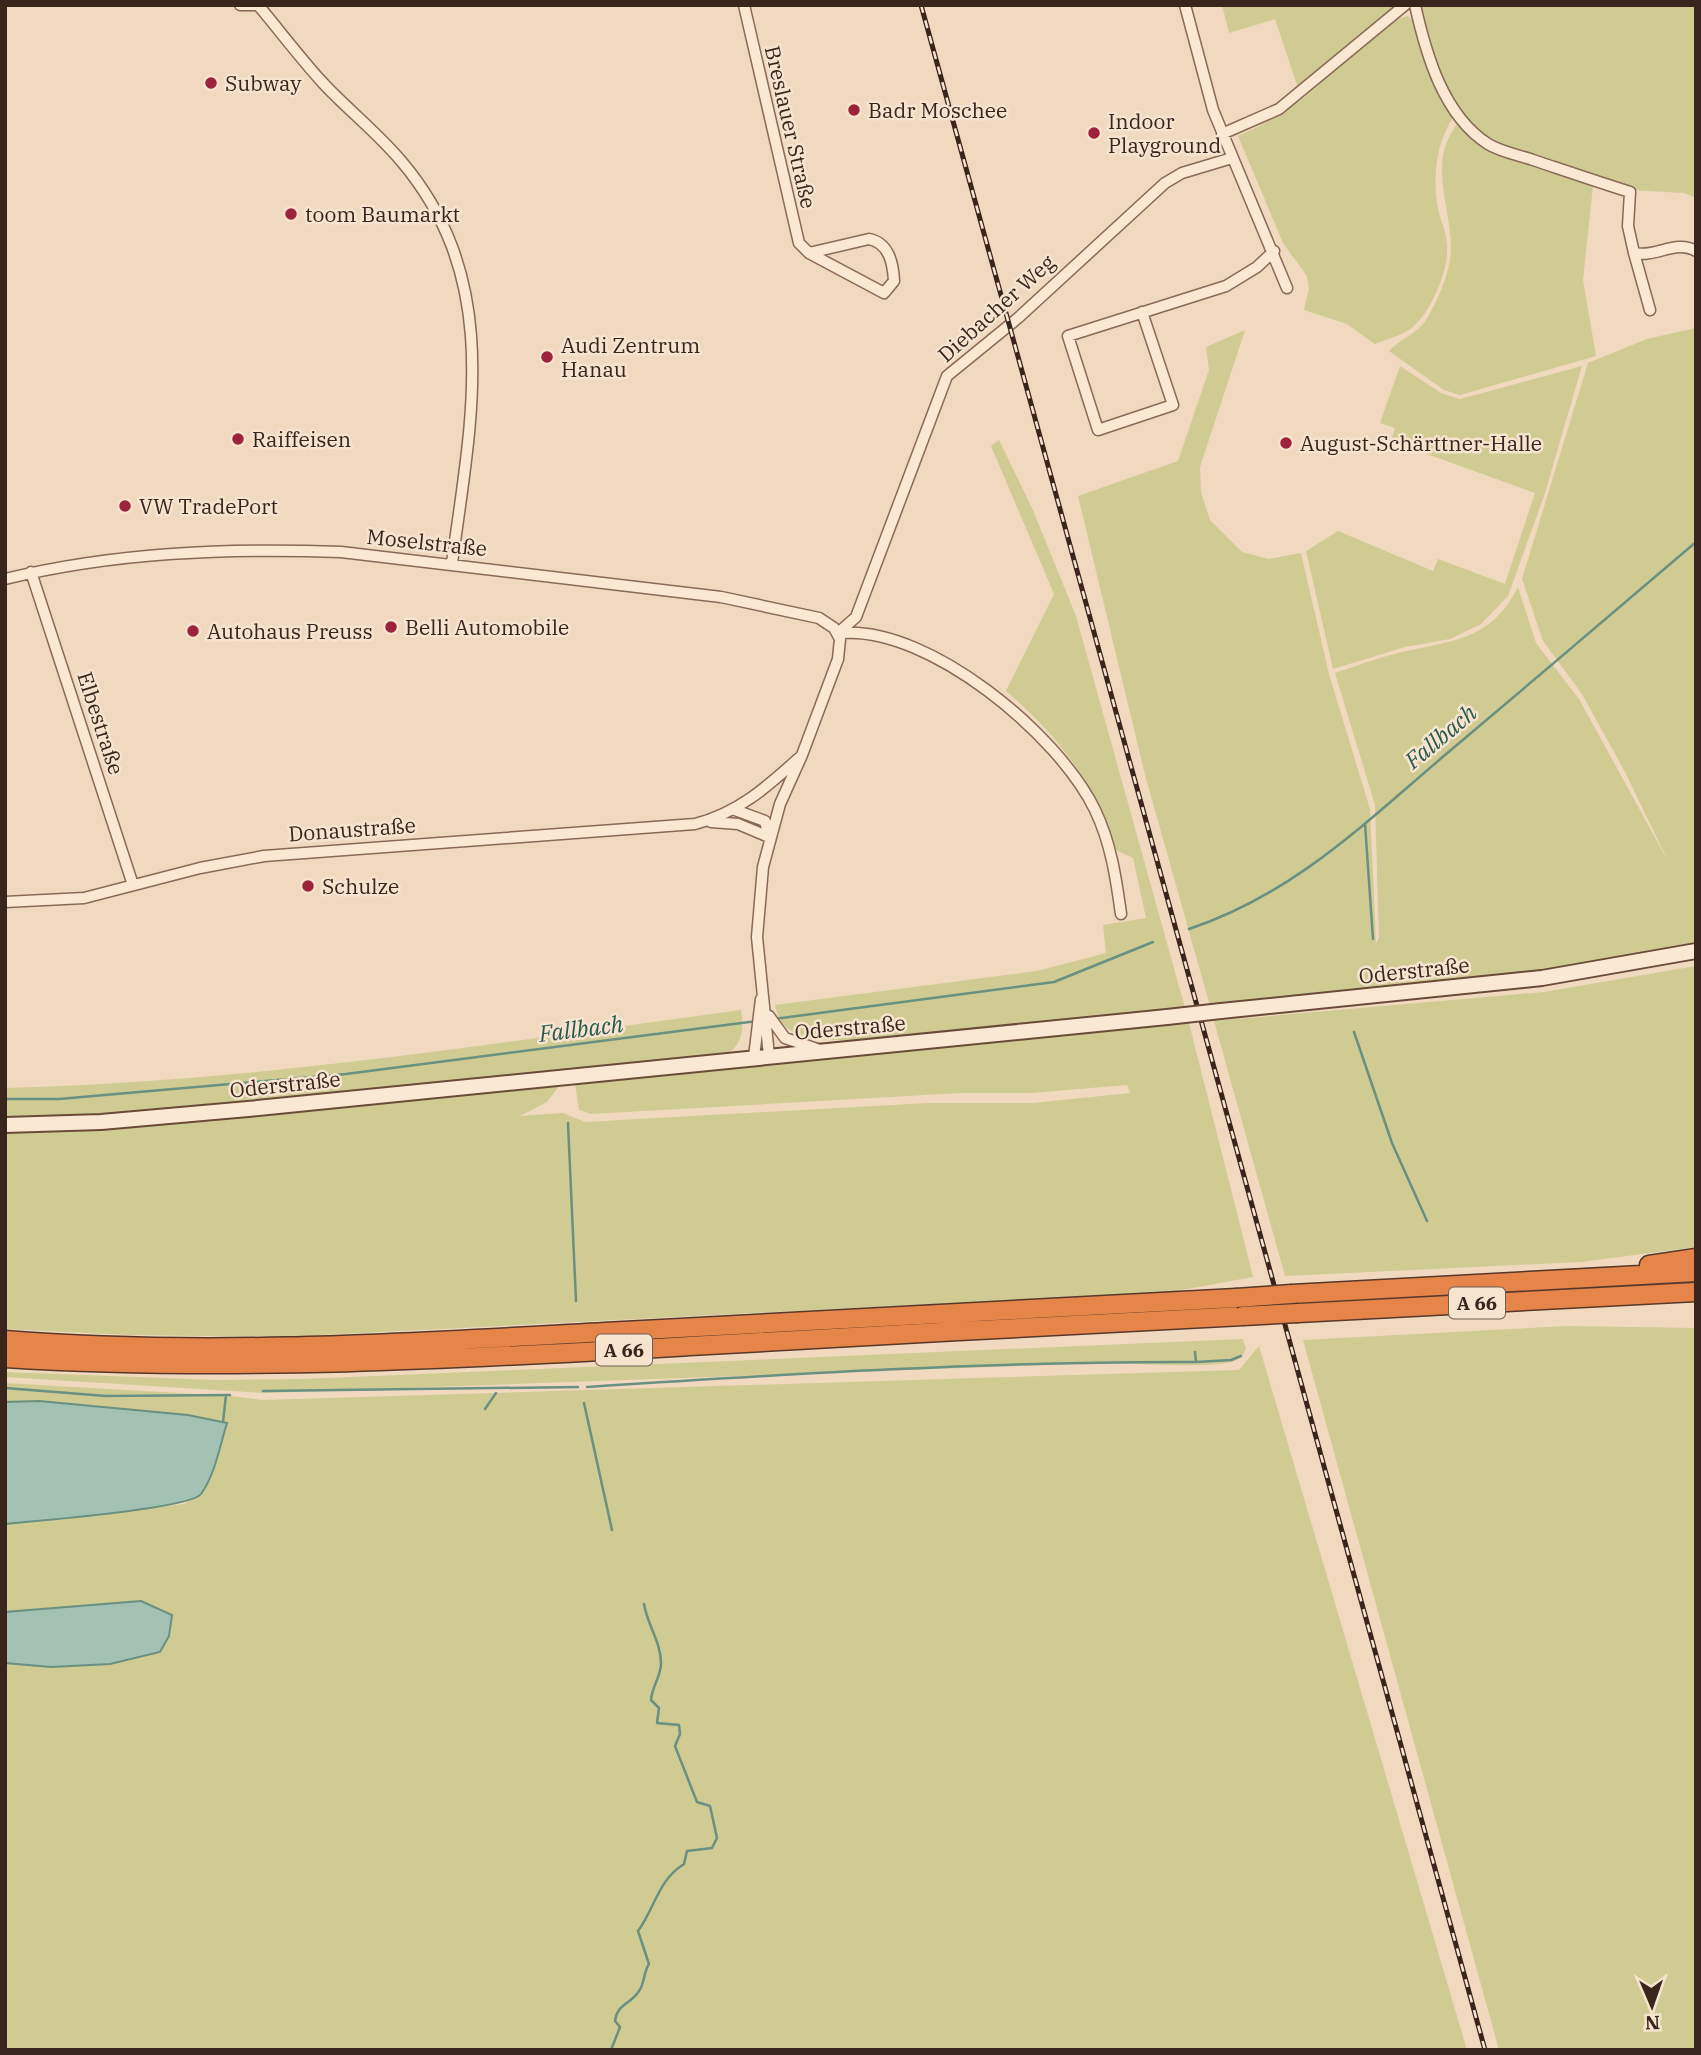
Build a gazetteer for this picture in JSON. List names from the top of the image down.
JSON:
{
  "streets": {
    "highway": ["A 66"],
    "street": [
      "Breslauer Straße",
      "Diebacher Weg",
      "Moselstraße",
      "Elbestraße",
      "Donaustraße",
      "Oderstraße"
    ]
  },
  "crossings": [
    ["Diebacher Weg", "Moselstraße"],
    ["Moselstraße", "Elbestraße"],
    ["Elbestraße", "Donaustraße"]
  ],
  "water": ["Fallbach"],
  "places": [
    "Subway",
    "Badr Moschee",
    "Indoor Playground",
    "toom Baumarkt",
    "Audi Zentrum Hanau",
    "Raiffeisen",
    "August-Schärttner-Halle",
    "VW TradePort",
    "Belli Automobile",
    "Autohaus Preuss",
    "Schulze"
  ],
  "north": "bottom"
}
